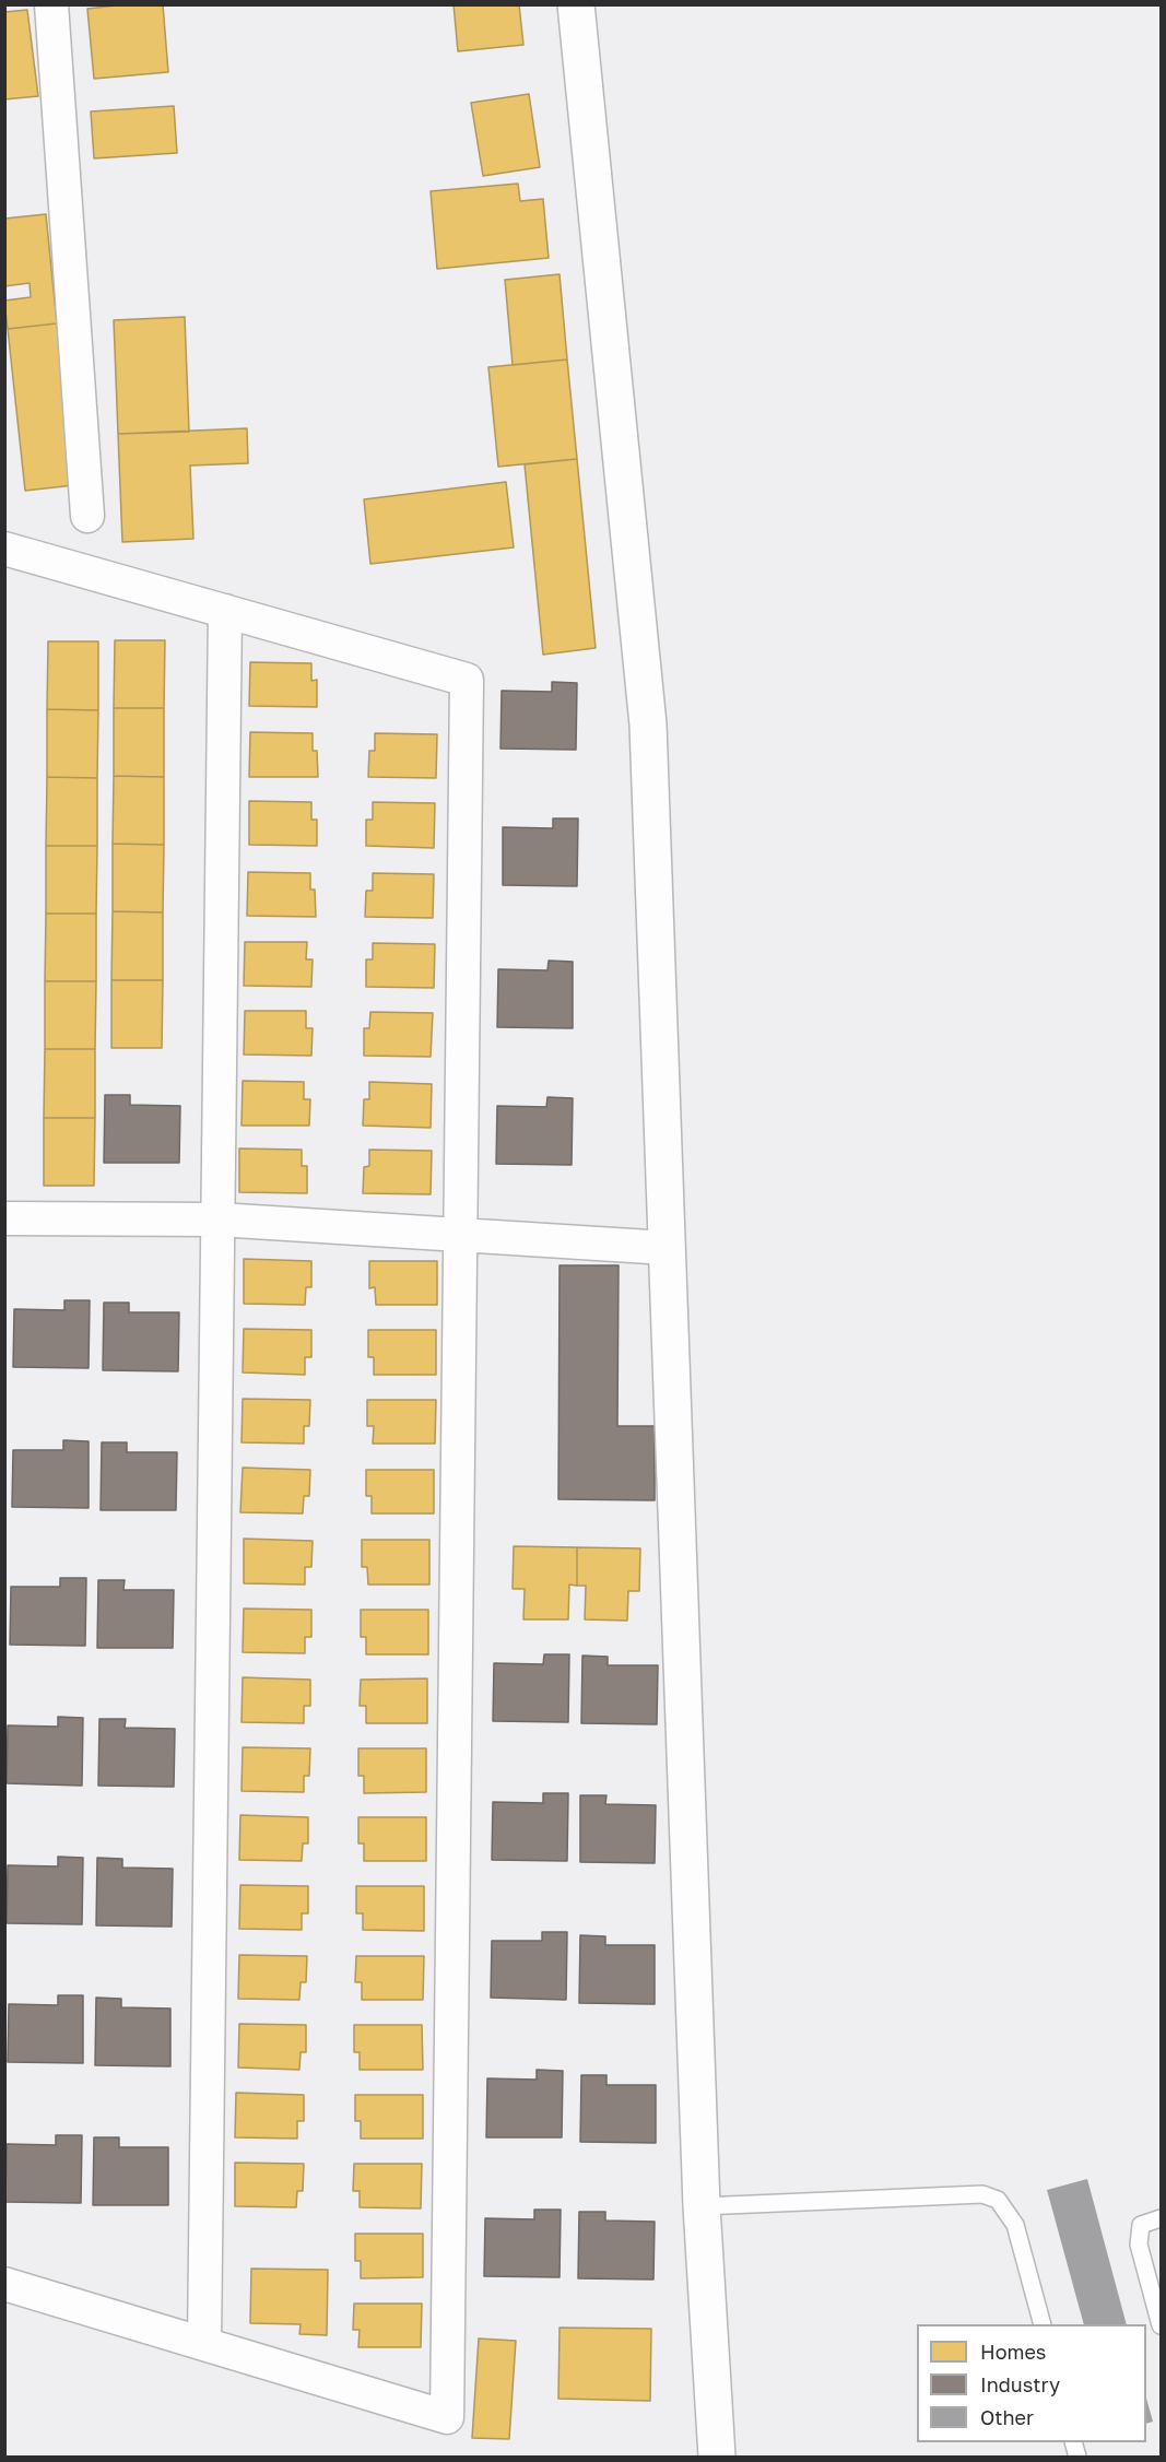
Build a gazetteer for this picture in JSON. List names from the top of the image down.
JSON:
{
  "legend": ["Homes", "Industry", "Other"]
}
